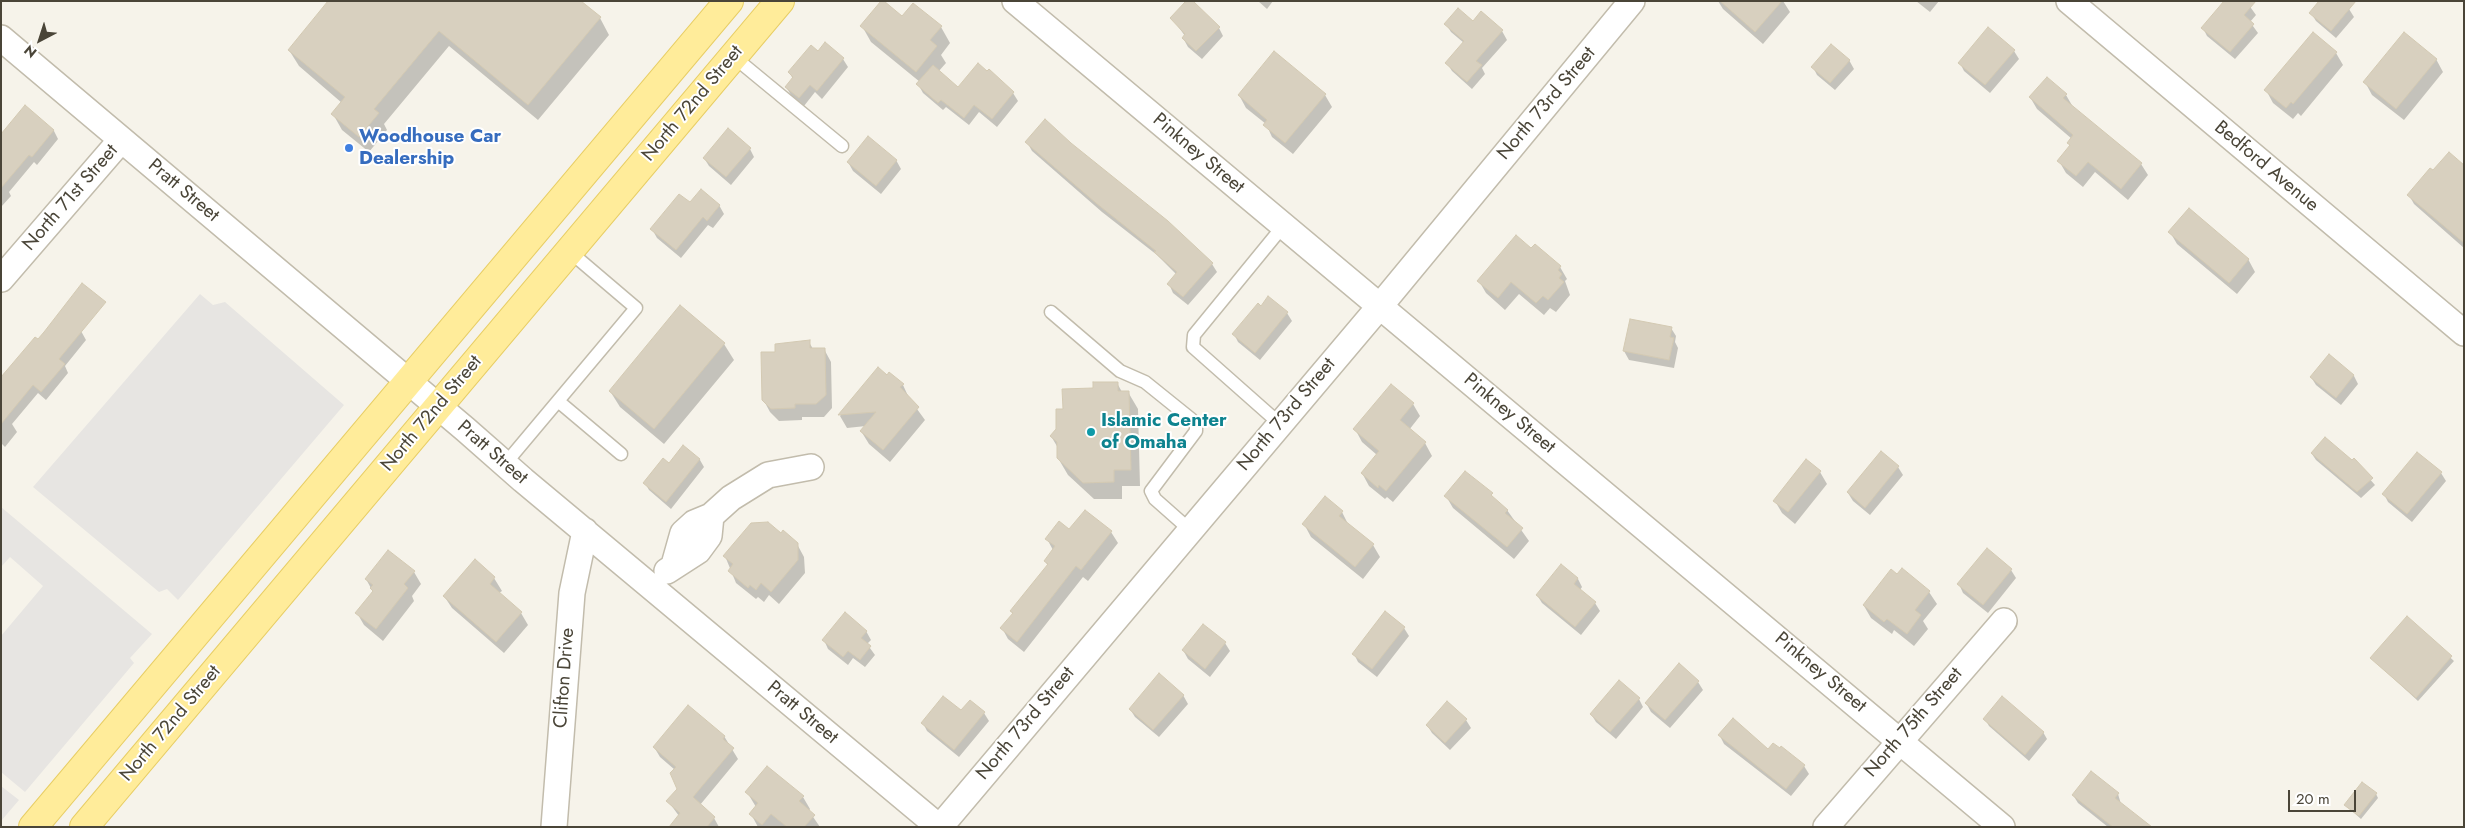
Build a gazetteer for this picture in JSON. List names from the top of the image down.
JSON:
{
  "streets": {
    "main road": ["North 72nd Street"],
    "street": [
      "North 73rd Street",
      "Pinkney Street",
      "Bedford Avenue",
      "Pratt Street",
      "North 71st Street",
      "Clifton Drive",
      "North 75th Street"
    ]
  },
  "crossings": [
    ["North 72nd Street", "Pratt Street"],
    ["North 73rd Street", "Pinkney Street"],
    ["North 73rd Street", "Pratt Street"],
    ["Pinkney Street", "North 75th Street"],
    ["Pratt Street", "North 71st Street"],
    ["Pratt Street", "Clifton Drive"]
  ],
  "places": ["Woodhouse Car Dealership", "Islamic Center of Omaha"],
  "scale_bar": "20 m",
  "north": "bottom left"
}
